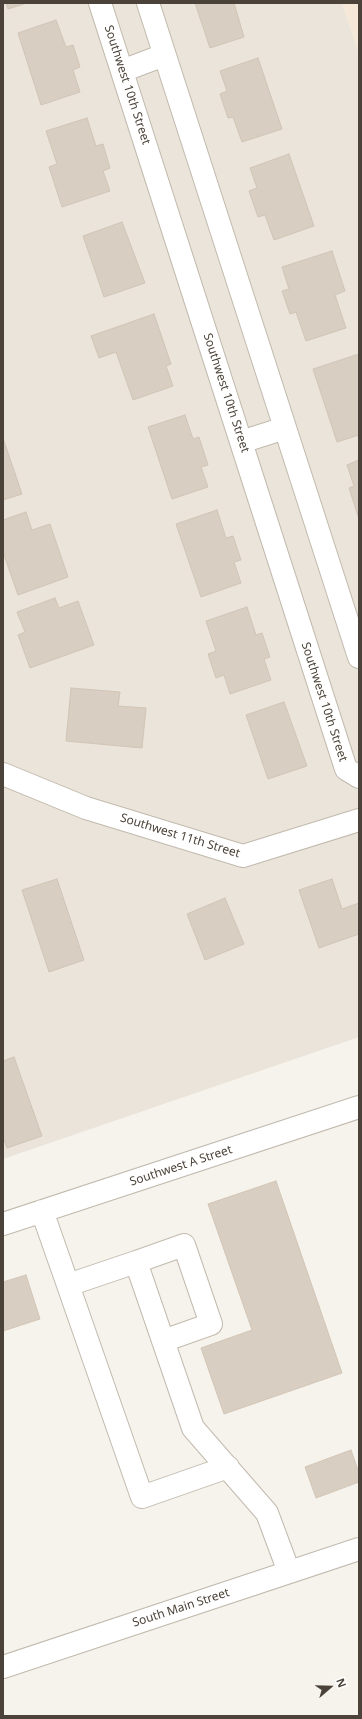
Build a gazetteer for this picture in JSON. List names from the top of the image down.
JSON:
{
  "streets": {
    "street": [
      "Southwest 10th Street",
      "Southwest 11th Street",
      "Southwest A Street",
      "South Main Street"
    ]
  },
  "north": "right"
}
